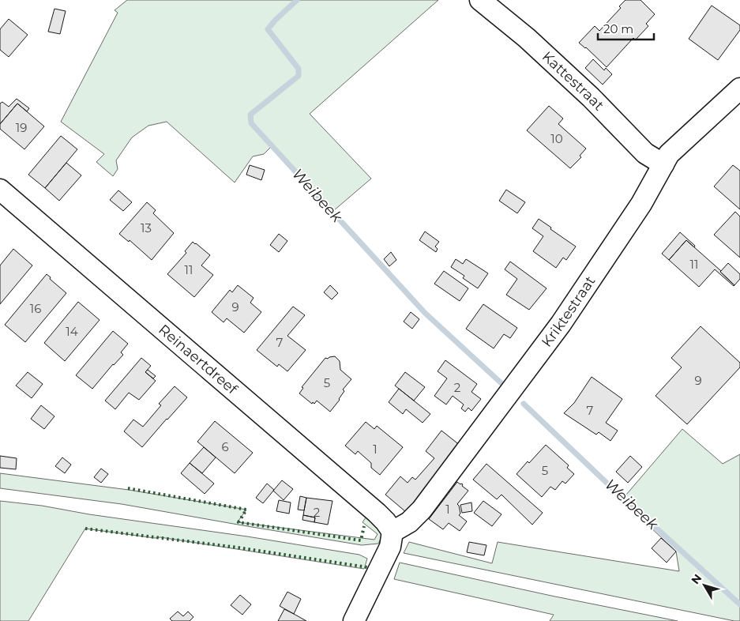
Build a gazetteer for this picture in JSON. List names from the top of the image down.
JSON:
{
  "streets": {
    "street": ["Kattestraat", "Kriktestraat", "Reinaertdreef"]
  },
  "crossings": [
    ["Kattestraat", "Kriktestraat"],
    ["Kriktestraat", "Reinaertdreef"]
  ],
  "water": ["Weibeek"],
  "house_numbers": [
    "19",
    "10",
    "13",
    "11",
    "11",
    "9",
    "16",
    "14",
    "7",
    "9",
    "5",
    "2",
    "7",
    "6",
    "1",
    "5",
    "1",
    "2"
  ],
  "scale_bar": "20 m",
  "north": "top left"
}
